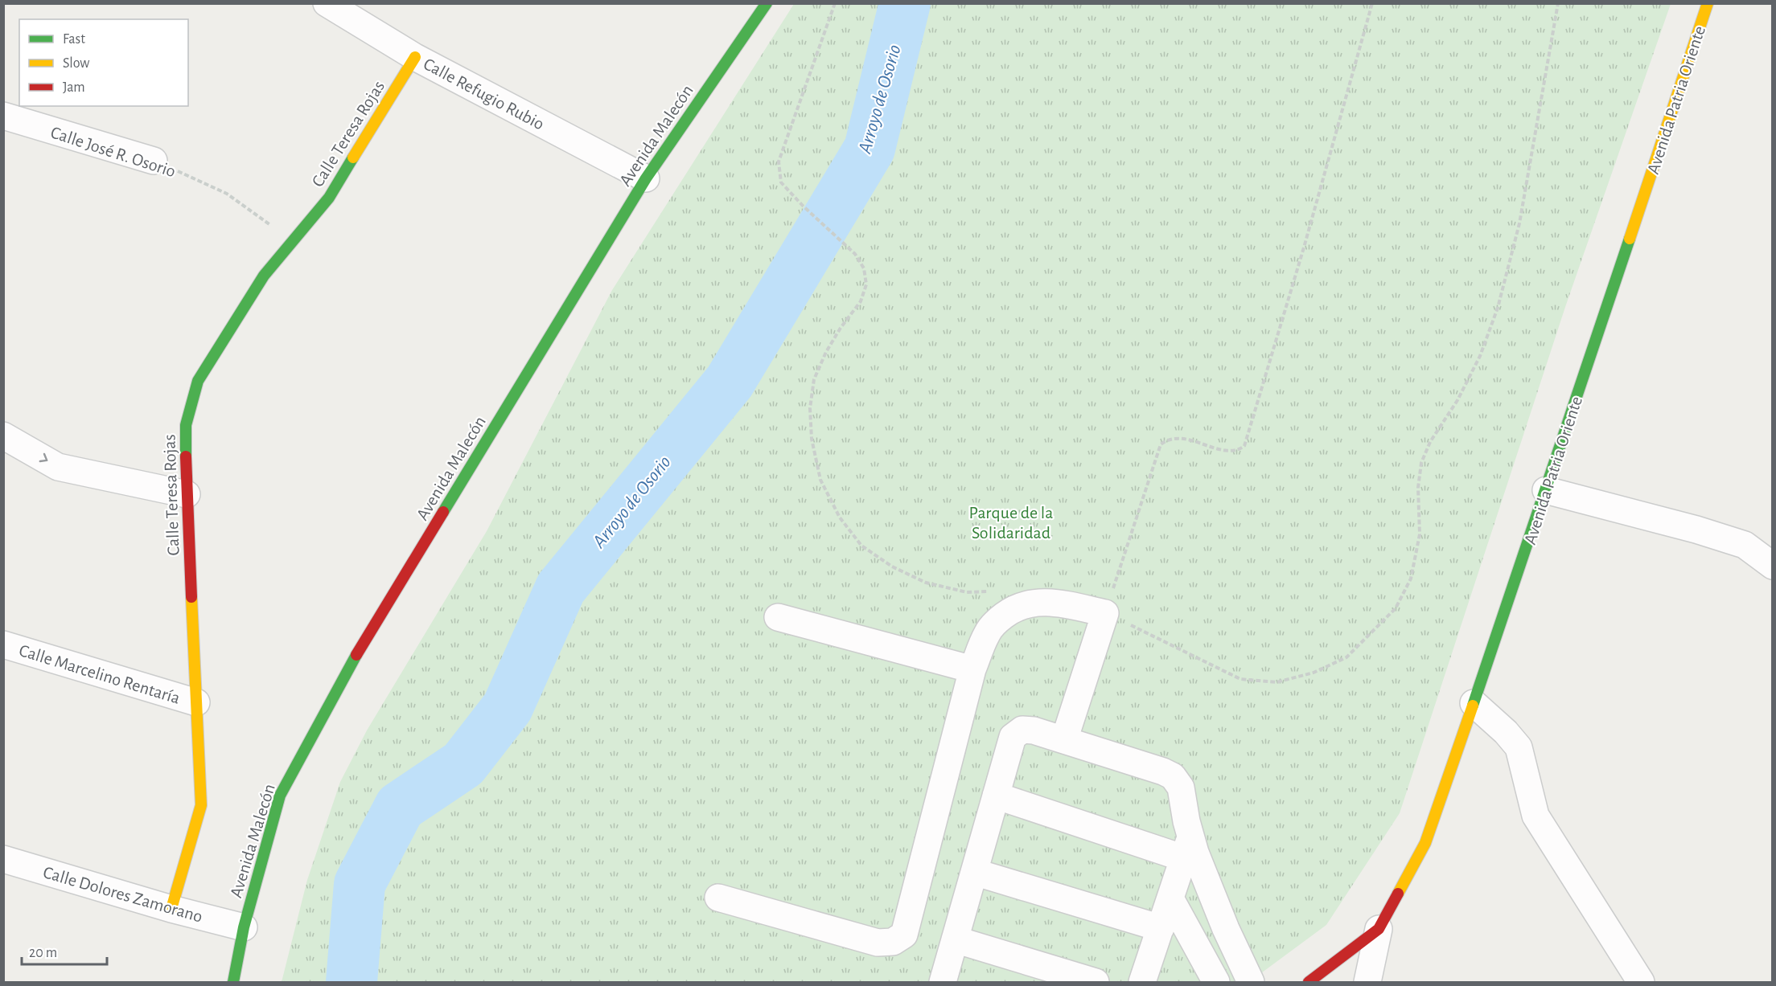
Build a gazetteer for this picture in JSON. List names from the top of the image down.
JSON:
{
  "streets": {
    "street": [
      "Calle Refugio Rubio",
      "Avenida Patria Oriente",
      "Calle Teresa Rojas",
      "Avenida Malecón",
      "Calle José R. Osorio",
      "Calle Marcelino Rentaría",
      "Calle Dolores Zamorano"
    ]
  },
  "crossings": [
    ["Calle Refugio Rubio", "Calle Teresa Rojas"],
    ["Calle Refugio Rubio", "Avenida Malecón"],
    ["Calle Teresa Rojas", "Calle José R. Osorio"],
    ["Calle Teresa Rojas", "Calle Marcelino Rentaría"],
    ["Calle Teresa Rojas", "Calle Dolores Zamorano"],
    ["Avenida Malecón", "Calle Dolores Zamorano"]
  ],
  "water": ["Arroyo de Osorio"],
  "parks": ["Parque de la Solidaridad"],
  "legend": ["Fast", "Slow", "Jam"],
  "scale_bar": "20 m"
}
